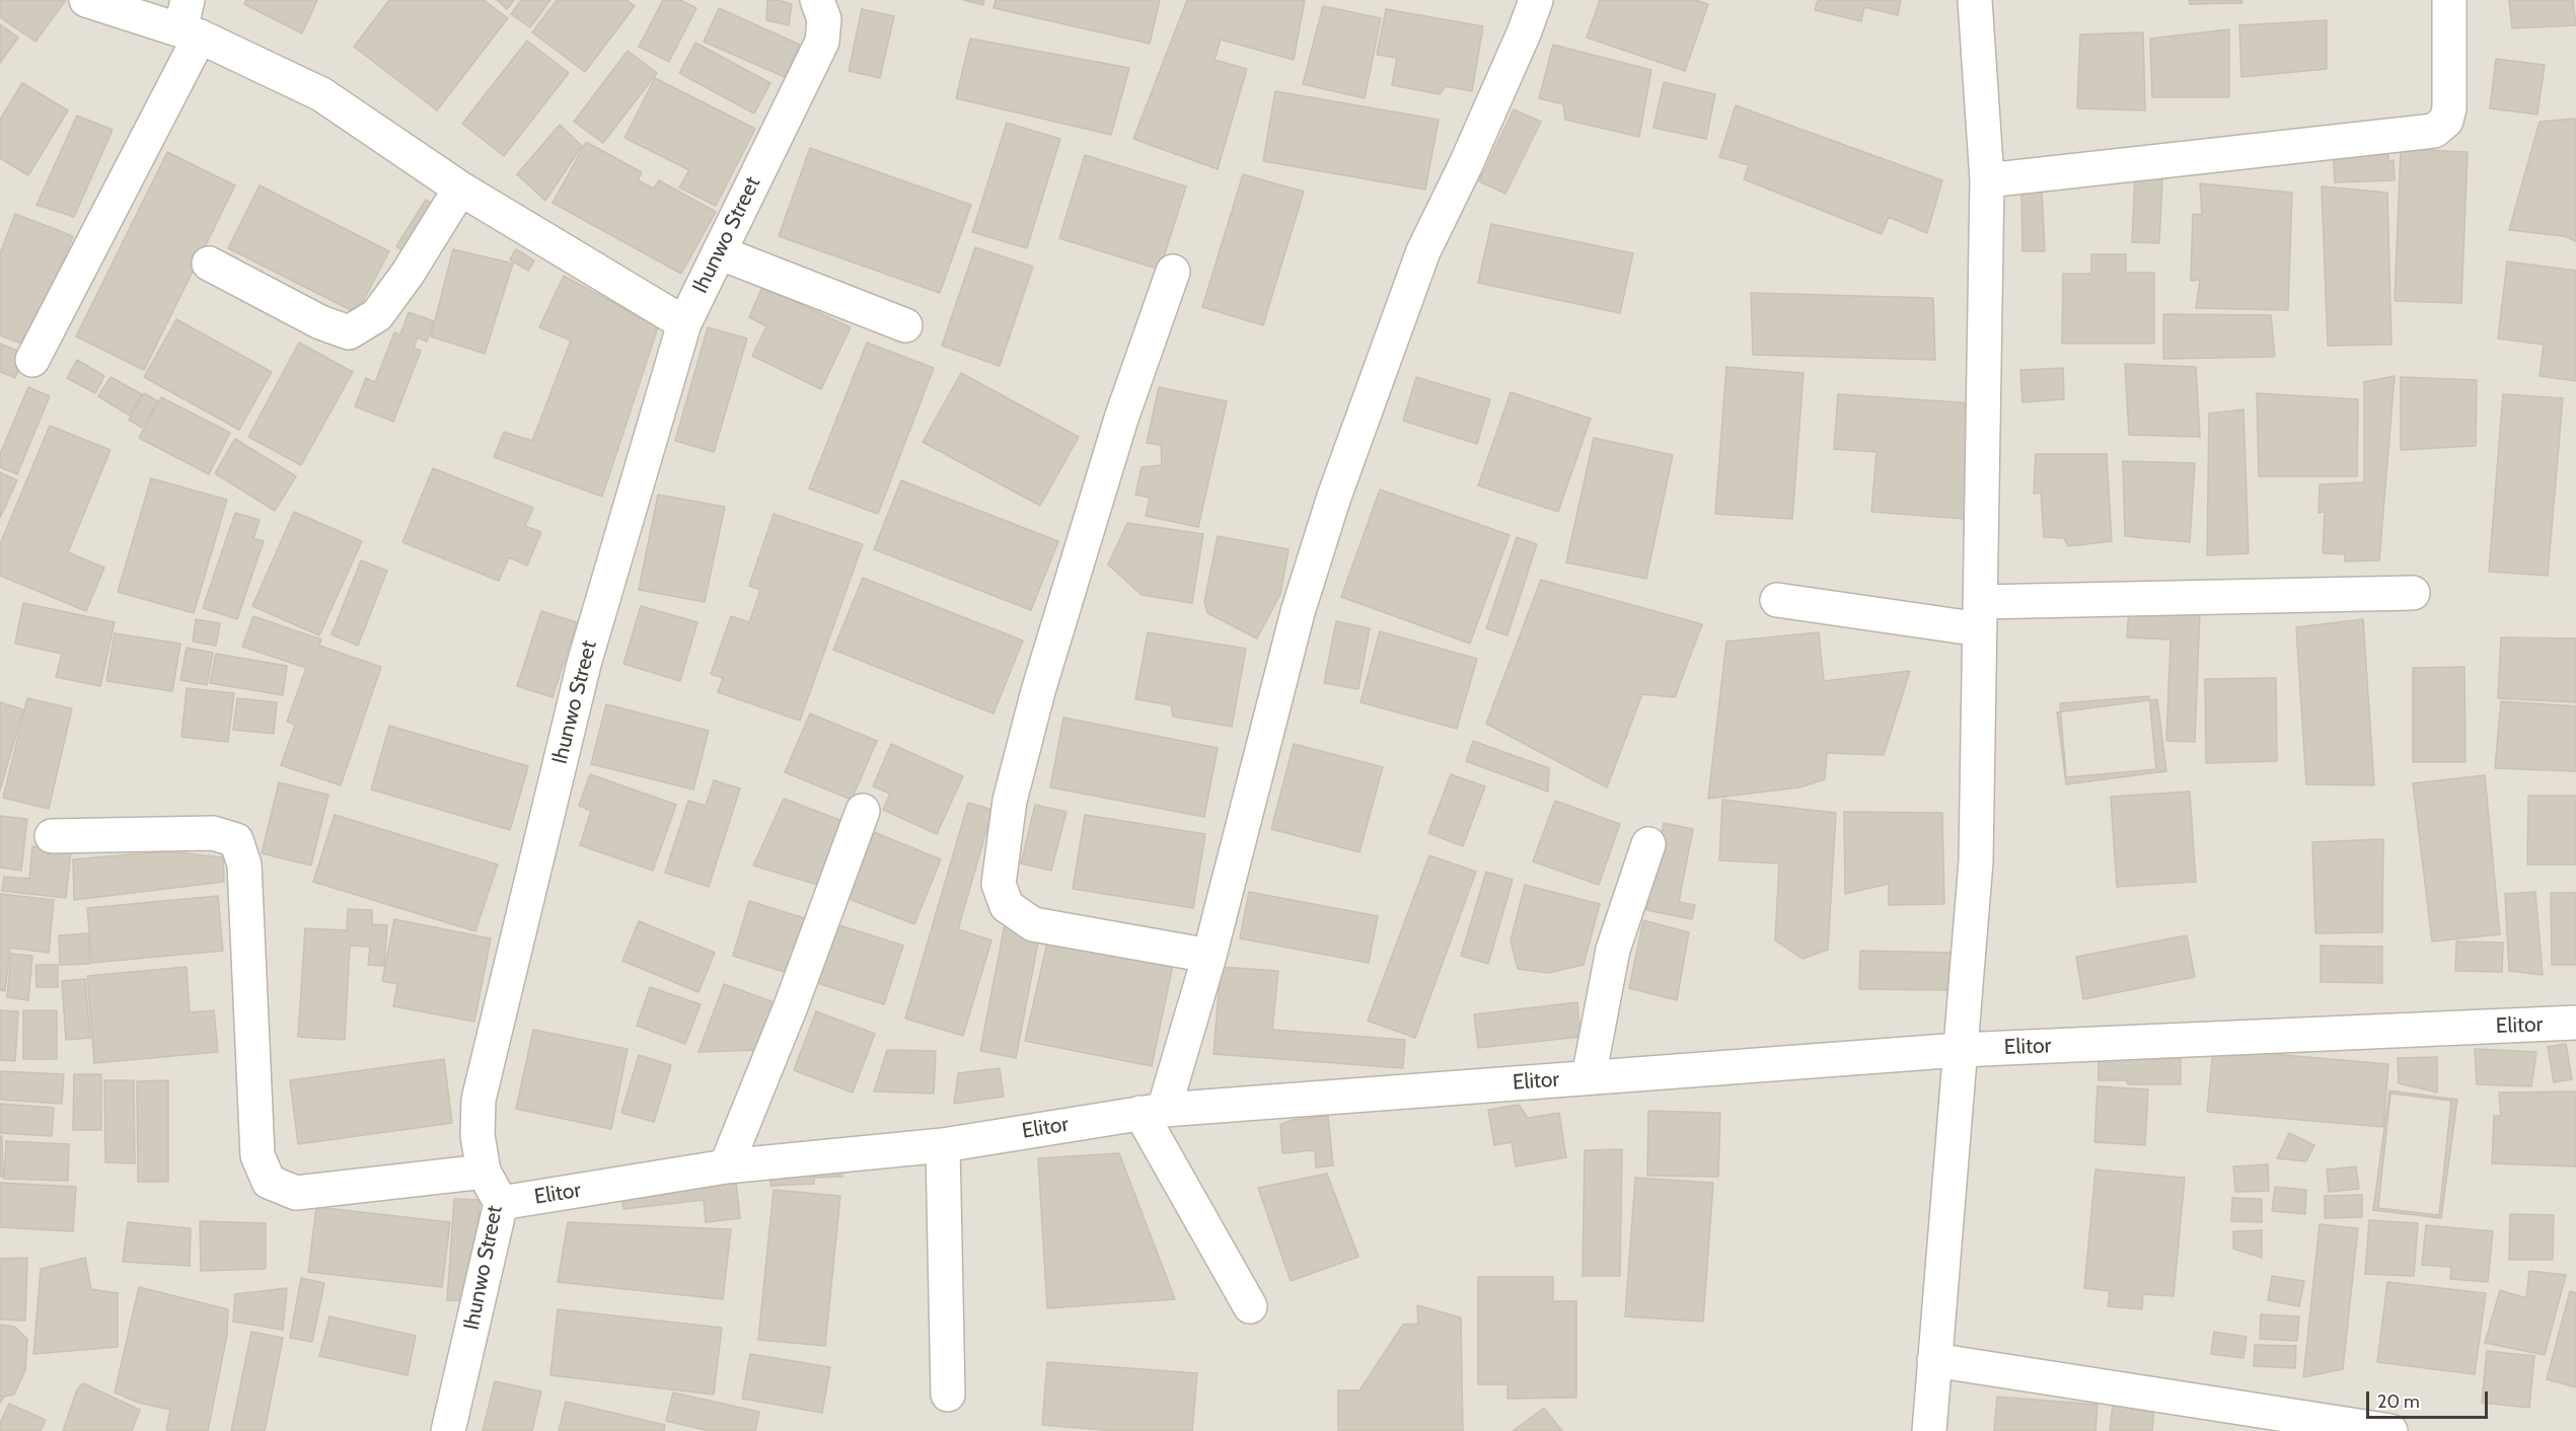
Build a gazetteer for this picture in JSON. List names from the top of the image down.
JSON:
{
  "streets": {
    "street": ["Ihunwo Street", "Elitor"]
  },
  "crossings": [
    ["Ihunwo Street", "Elitor"]
  ],
  "scale_bar": "20 m"
}
